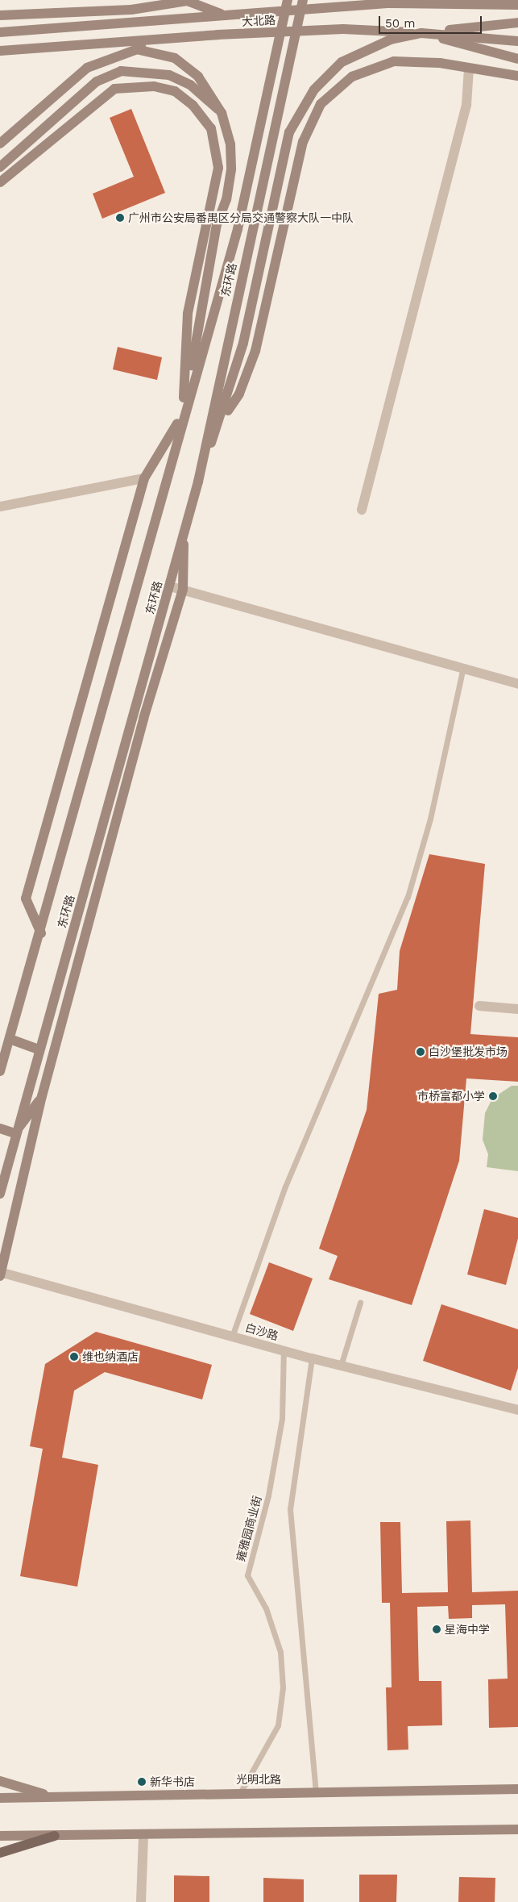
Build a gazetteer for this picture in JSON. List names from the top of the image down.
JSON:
{
  "streets": {
    "main road": ["大北路", "东环路", "光明北路"],
    "street": ["白沙路"],
    "lane": ["雍雅园商业街"]
  },
  "crossings": [
    ["白沙路", "雍雅园商业街"],
    ["雍雅园商业街", "光明北路"]
  ],
  "places": [
    "广州市公安局番禺区分局交通警察大队一中队",
    "白沙堡批发市场",
    "市桥富都小学",
    "维也纳酒店",
    "星海中学",
    "新华书店"
  ],
  "scale_bar": "50 m"
}
